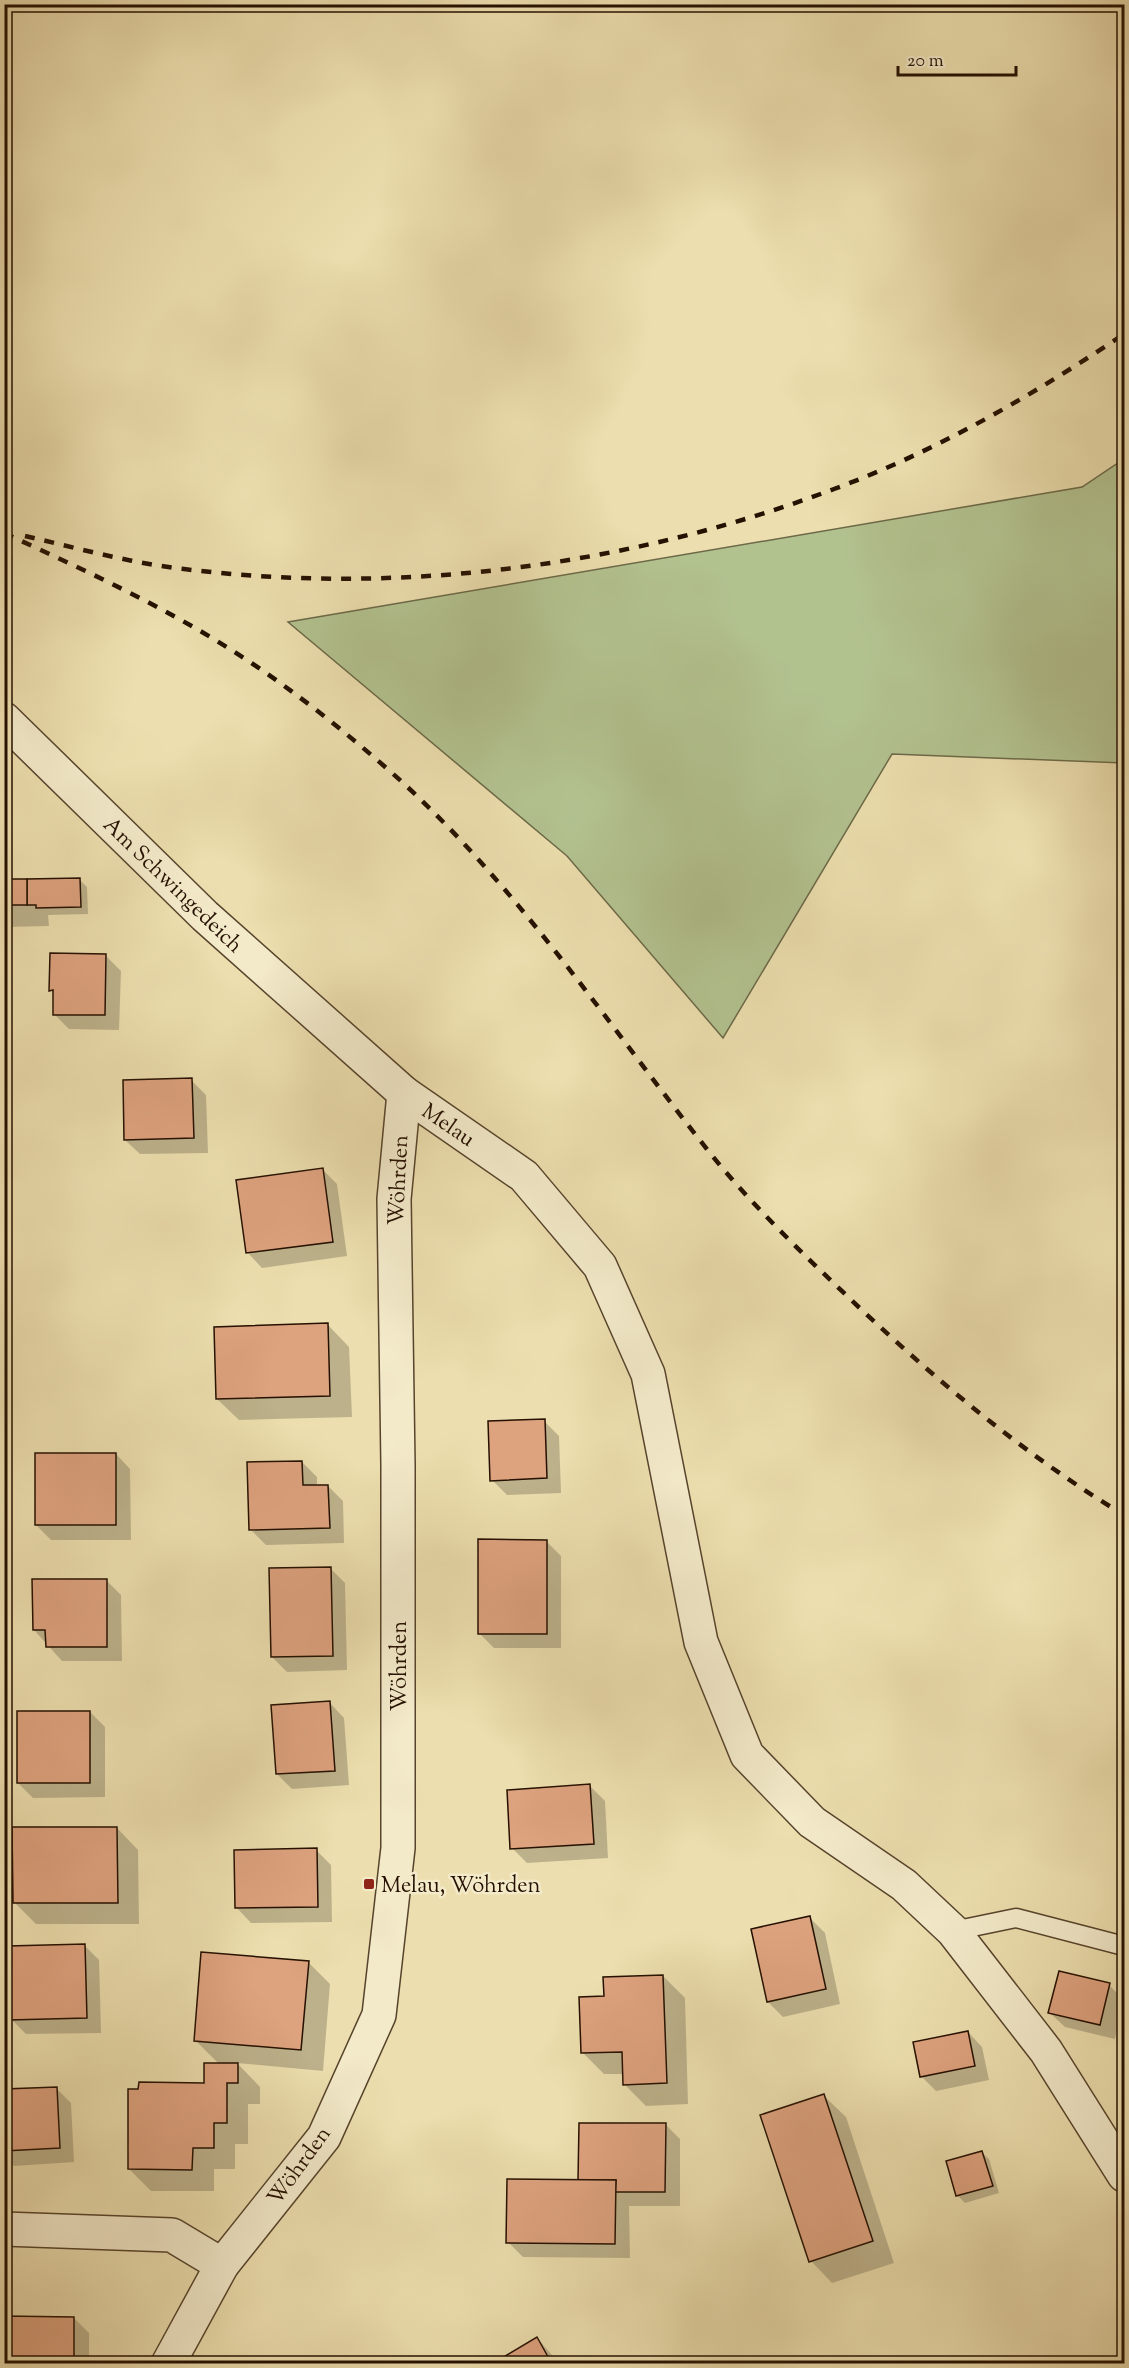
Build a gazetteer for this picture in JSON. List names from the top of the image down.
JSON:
{
  "streets": {
    "street": ["Am Schwingedeich", "Melau", "Wöhrden"]
  },
  "crossings": [
    ["Am Schwingedeich", "Melau"],
    ["Am Schwingedeich", "Wöhrden"],
    ["Melau", "Wöhrden"]
  ],
  "places": {
    "transit": ["Melau, Wöhrden"]
  },
  "scale_bar": "20 m"
}
